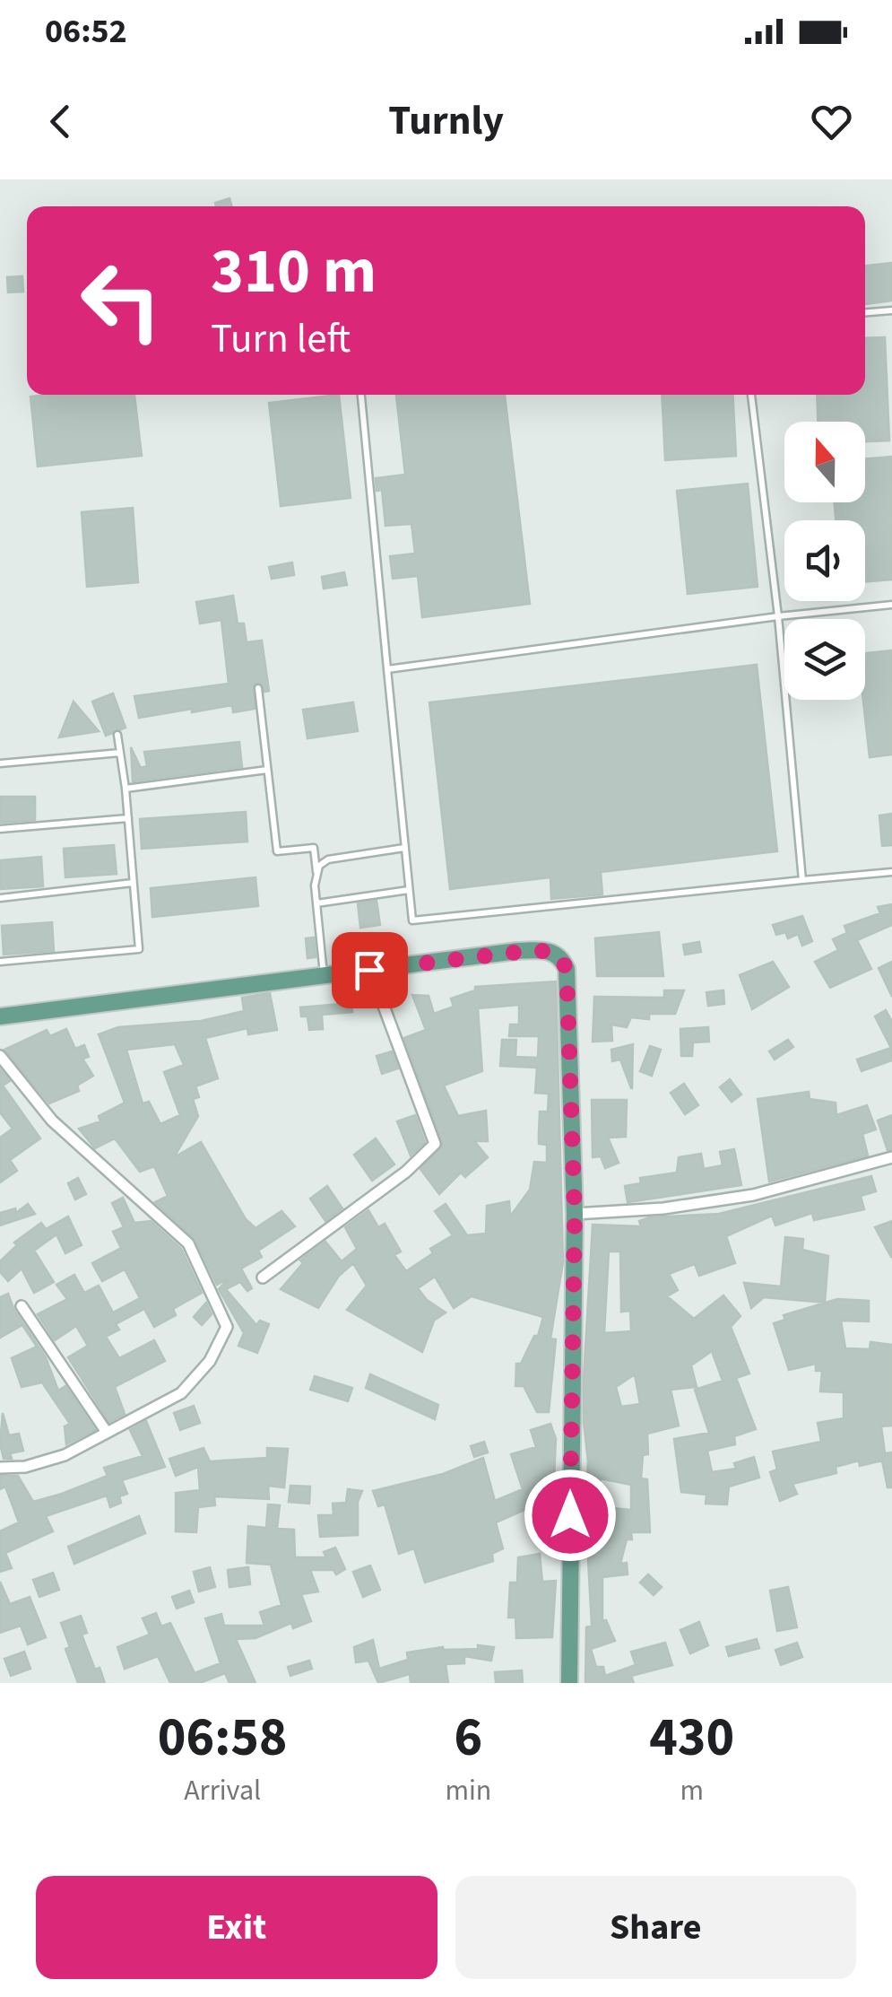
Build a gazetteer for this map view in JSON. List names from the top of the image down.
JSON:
{
  "north": "top",
  "page": {
    "status": "06:52",
    "header": "Turnly",
    "turn": ["310 m", "Turn left"],
    "eta": [
      "06:58",
      "Arrival",
      "6",
      "min",
      "430",
      "m"
    ],
    "buttons": ["Exit", "Share"]
  }
}
